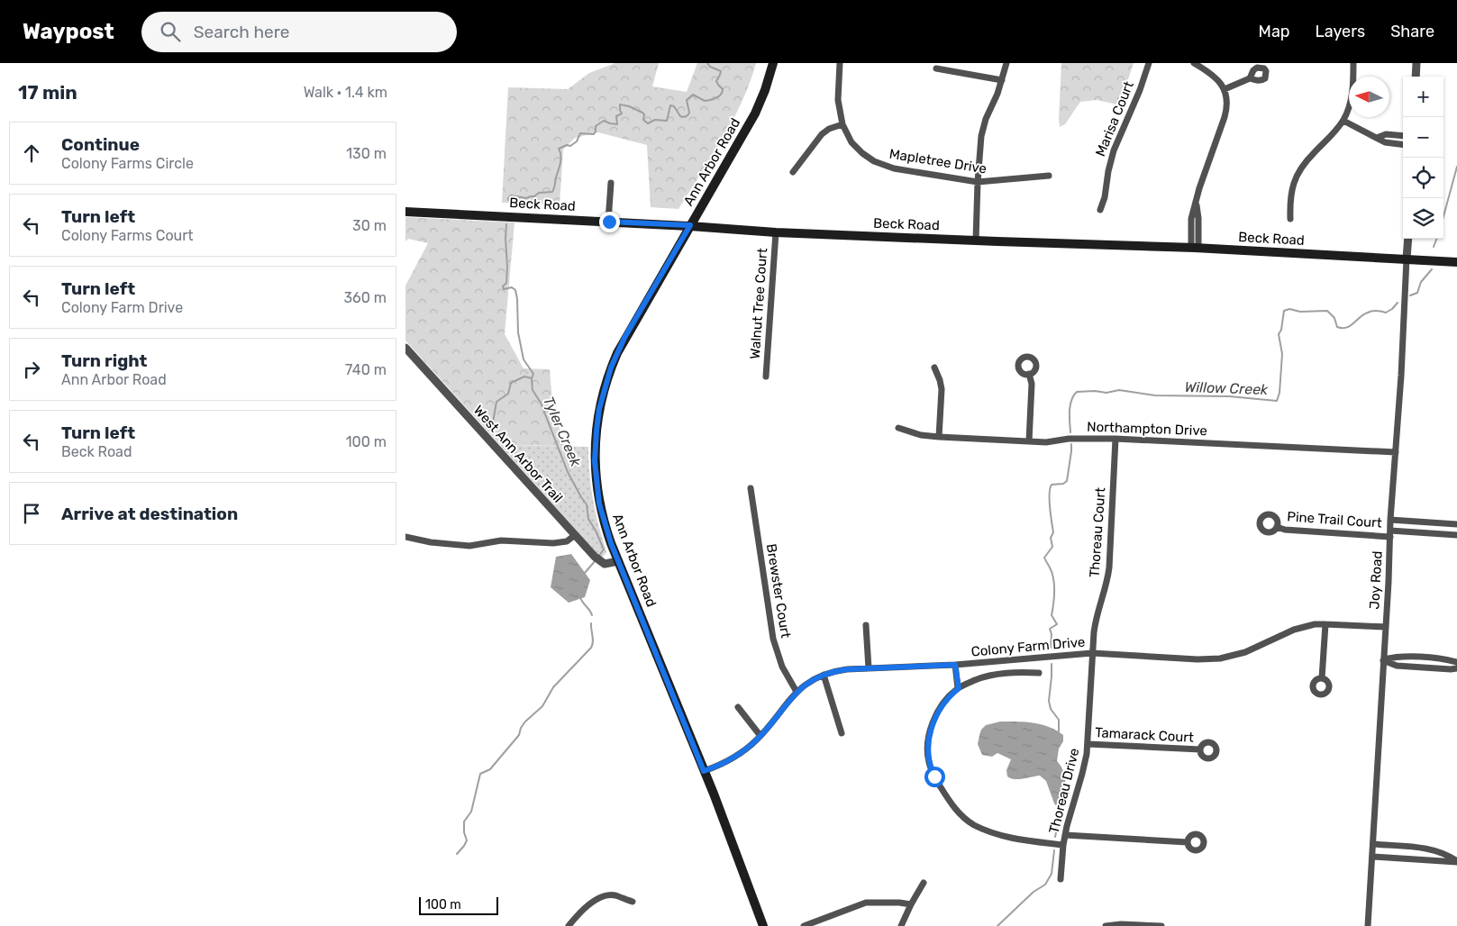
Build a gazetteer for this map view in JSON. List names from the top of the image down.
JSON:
{
  "streets": {
    "main road": ["Ann Arbor Road", "Beck Road"],
    "street": [
      "Marisa Court",
      "Mapletree Drive",
      "Walnut Tree Court",
      "Northampton Drive",
      "West Ann Arbor Trail",
      "Pine Trail Court",
      "Thoreau Court",
      "Joy Road",
      "Brewster Court",
      "Colony Farm Drive",
      "Tamarack Court",
      "Thoreau Drive"
    ]
  },
  "crossings": [
    ["Ann Arbor Road", "Beck Road"],
    ["Ann Arbor Road", "West Ann Arbor Trail"],
    ["Ann Arbor Road", "Colony Farm Drive"],
    ["Beck Road", "Walnut Tree Court"],
    ["Beck Road", "Joy Road"],
    ["Northampton Drive", "Thoreau Court"],
    ["Northampton Drive", "Joy Road"],
    ["Pine Trail Court", "Joy Road"],
    ["Thoreau Court", "Colony Farm Drive"],
    ["Thoreau Court", "Thoreau Drive"],
    ["Joy Road", "Colony Farm Drive"],
    ["Brewster Court", "Colony Farm Drive"],
    ["Colony Farm Drive", "Thoreau Drive"],
    ["Tamarack Court", "Thoreau Drive"]
  ],
  "water": ["Willow Creek", "Tyler Creek"],
  "scale_bar": "100 m",
  "north": "left",
  "page": {
    "header": "Waypost",
    "search": "Search here",
    "nav": ["Map", "Layers", "Share"],
    "heading": ["17 min", "Walk · 1.4 km"],
    "map_buttons": ["+", "−"],
    "list": [
      ["Continue", "Colony Farms Circle", "130 m"],
      ["Turn left", "Colony Farms Court", "30 m"],
      ["Turn left", "Colony Farm Drive", "360 m"],
      ["Turn right", "Ann Arbor Road", "740 m"],
      ["Turn left", "Beck Road", "100 m"],
      "Arrive at destination"
    ],
    "scale": "100 m"
  }
}
